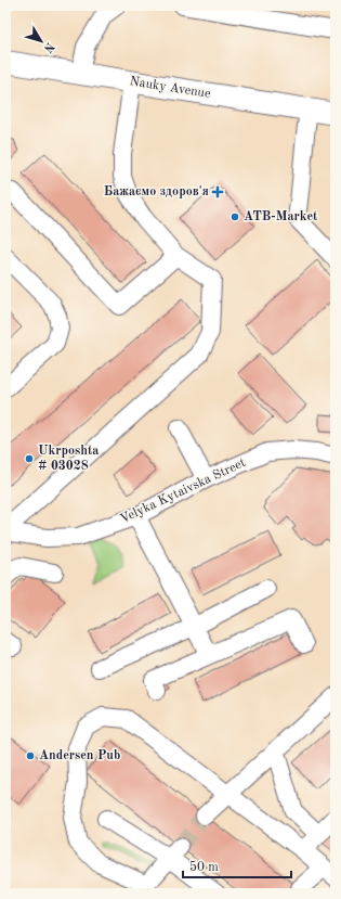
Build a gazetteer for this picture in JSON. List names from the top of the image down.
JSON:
{
  "streets": {
    "main road": ["Nauky Avenue"],
    "street": ["Velyka Kytaivska Street"]
  },
  "places": {
    "health": ["Бажаємо здоров'я"],
    "other": ["ATB-Market", "Ukrposhta # 03028", "Andersen Pub"]
  },
  "scale_bar": "50 m",
  "north": "bottom right"
}
